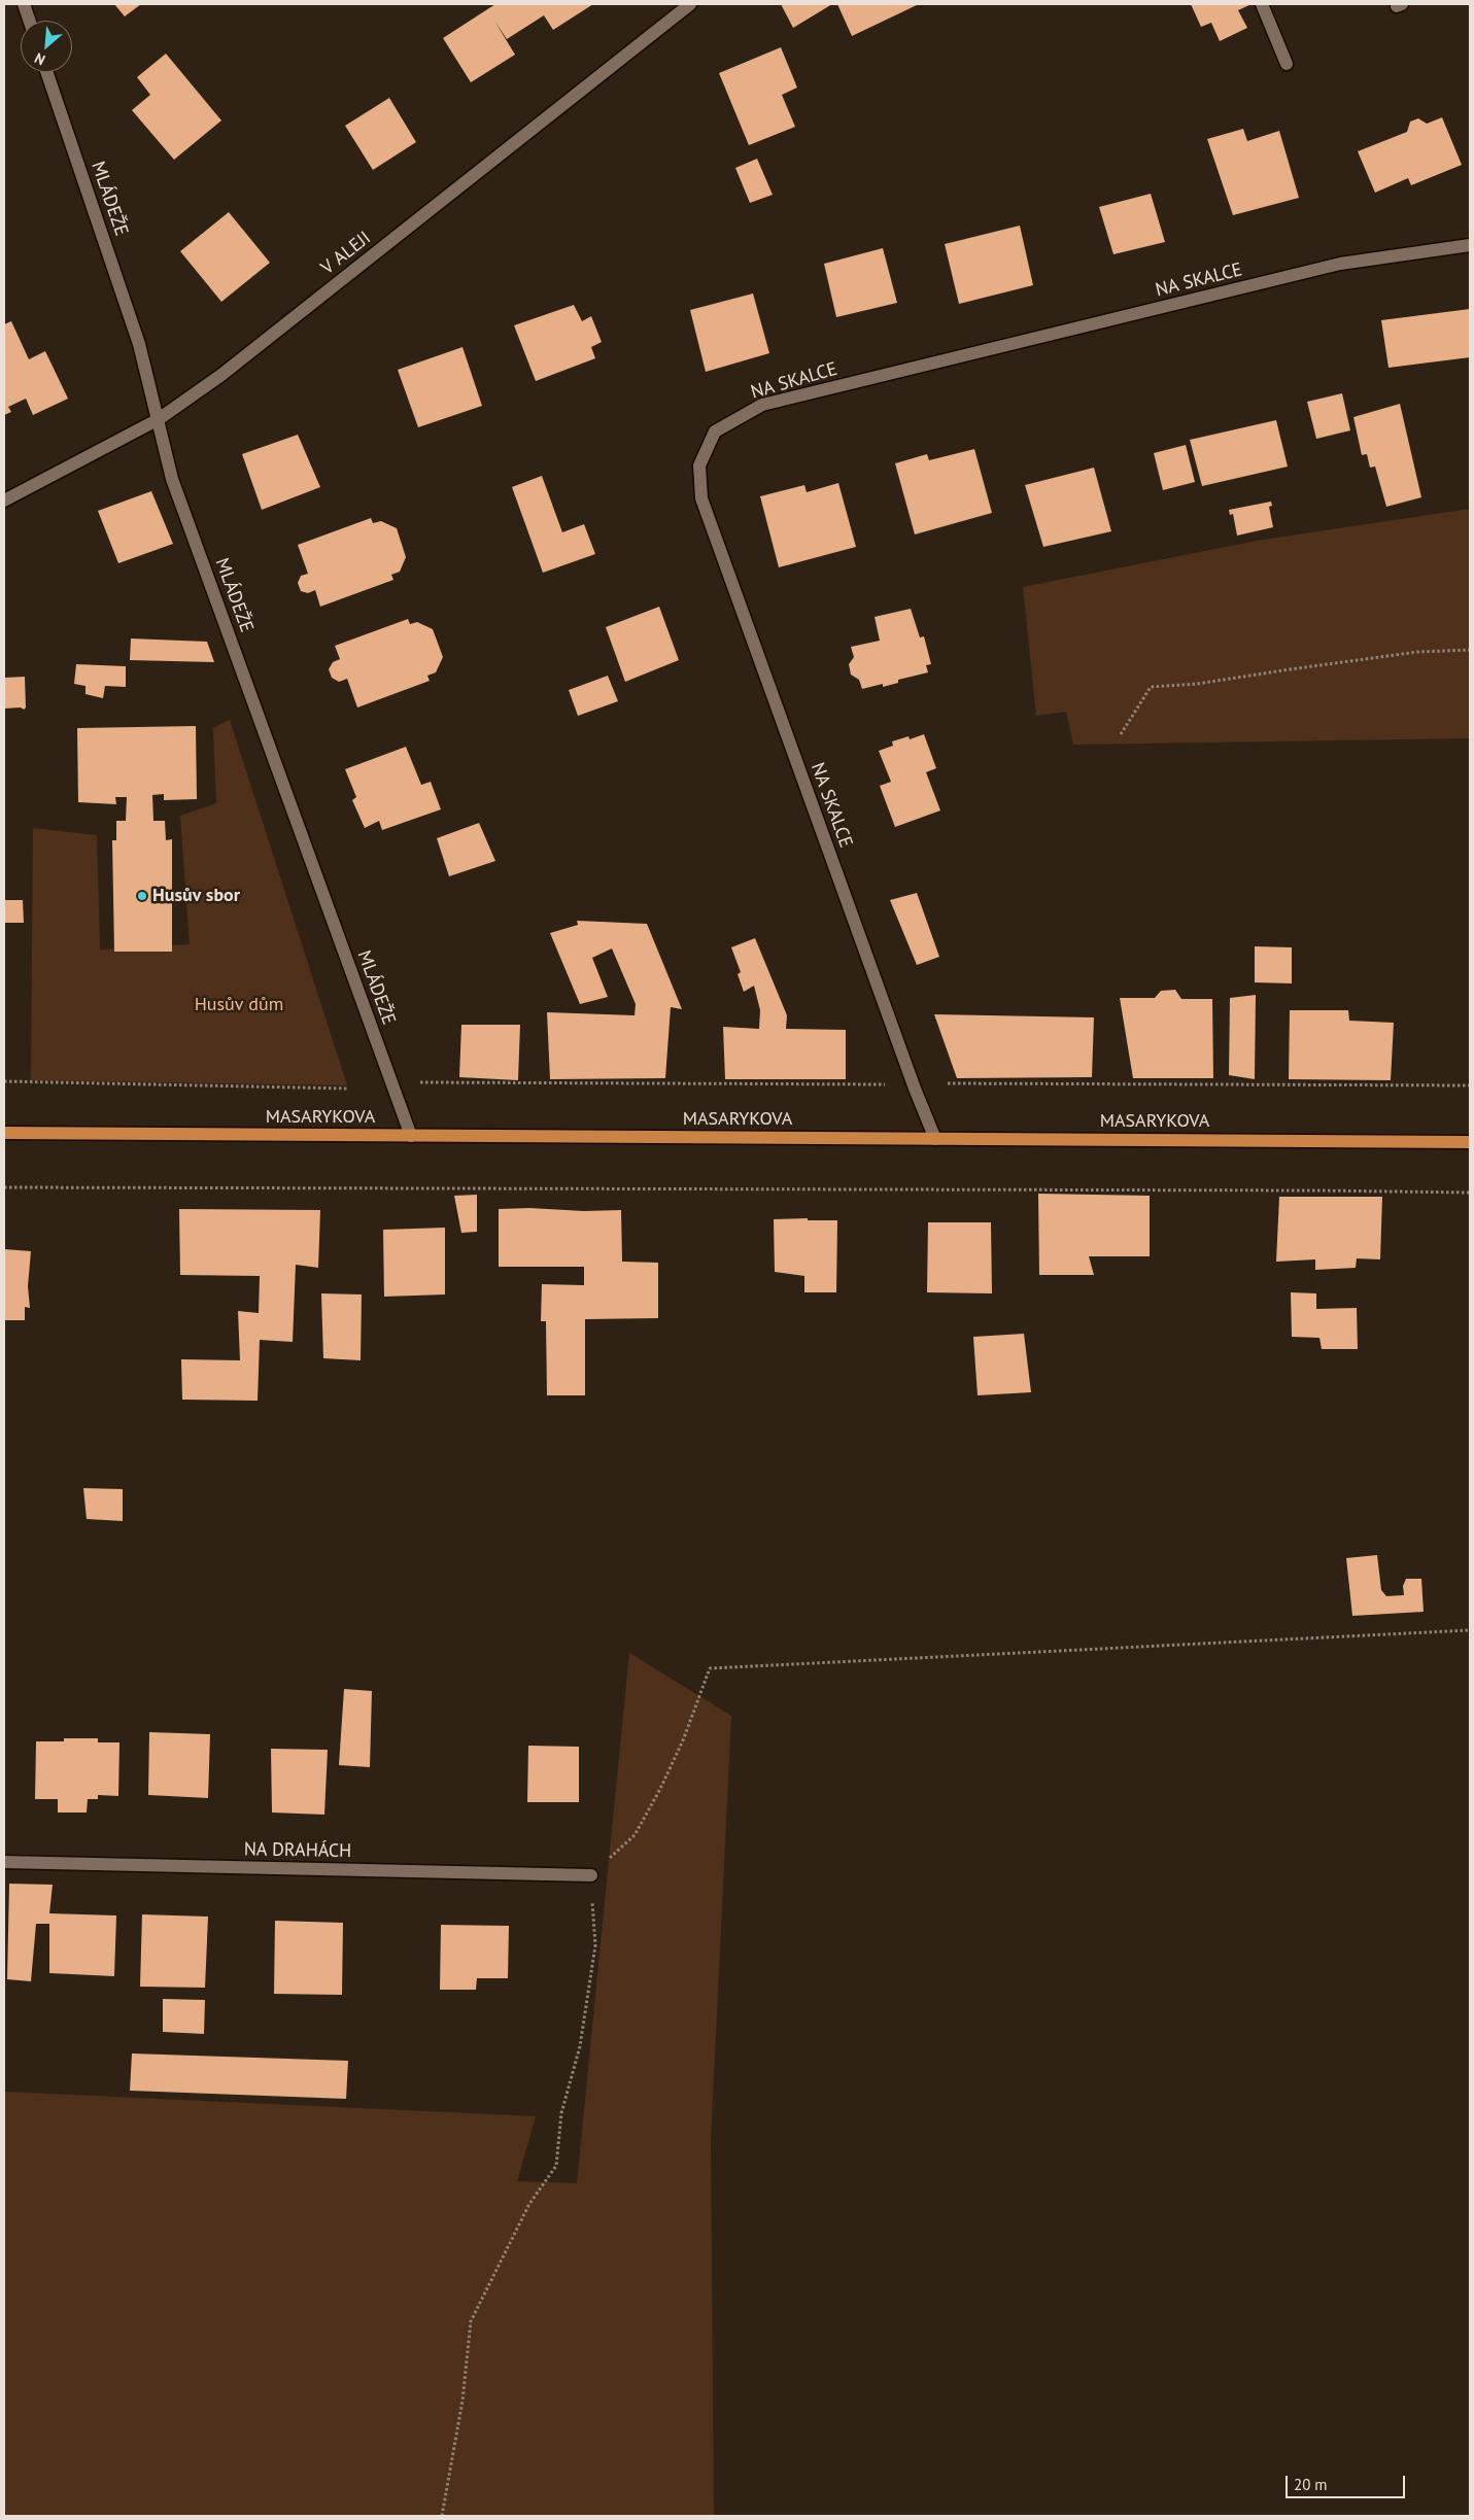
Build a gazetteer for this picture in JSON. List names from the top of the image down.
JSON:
{
  "streets": {
    "main road": ["MASARYKOVA"],
    "street": [
      "MLÁDEŽE",
      "V ALEJI",
      "NA SKALCE",
      "NA DRAHÁCH"
    ]
  },
  "crossings": [
    ["MLÁDEŽE", "V ALEJI"],
    ["MLÁDEŽE", "MASARYKOVA"],
    ["NA SKALCE", "MASARYKOVA"]
  ],
  "parks": ["Husův dům"],
  "places": ["Husův sbor"],
  "scale_bar": "20 m",
  "north": "bottom left"
}
